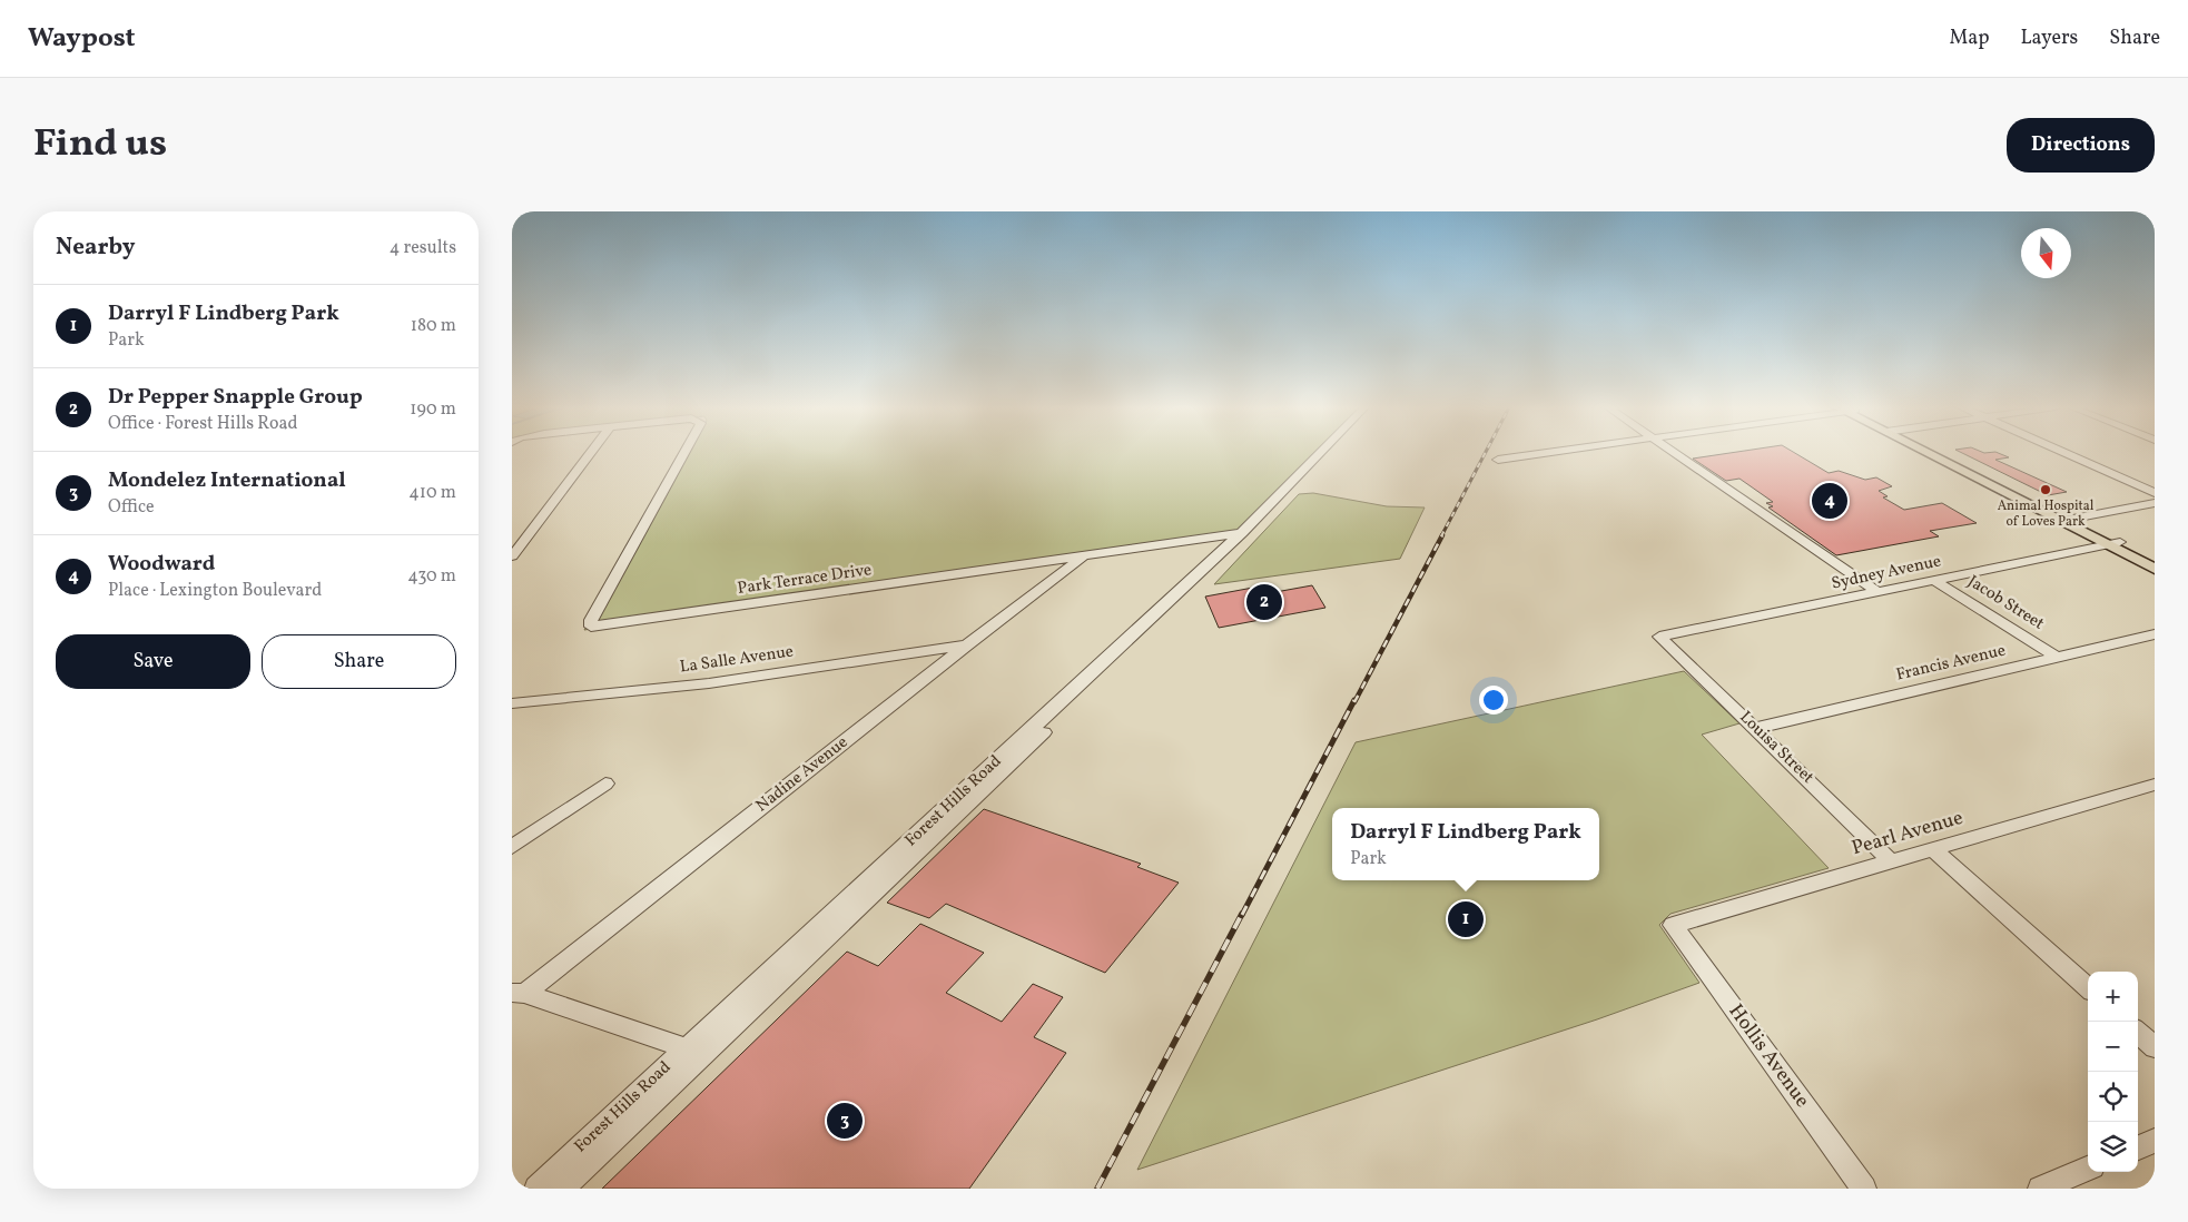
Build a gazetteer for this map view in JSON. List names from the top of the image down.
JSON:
{
  "streets": {
    "street": [
      "Sydney Avenue",
      "Park Terrace Drive",
      "Jacob Street",
      "La Salle Avenue",
      "Francis Avenue",
      "Louisa Street",
      "Nadine Avenue",
      "Forest Hills Road",
      "Pearl Avenue",
      "Hollis Avenue"
    ]
  },
  "crossings": [
    ["Sydney Avenue", "Jacob Street"],
    ["Sydney Avenue", "Louisa Street"],
    ["Park Terrace Drive", "Nadine Avenue"],
    ["Park Terrace Drive", "Forest Hills Road"],
    ["Jacob Street", "Francis Avenue"],
    ["La Salle Avenue", "Nadine Avenue"],
    ["Francis Avenue", "Louisa Street"],
    ["Louisa Street", "Pearl Avenue"],
    ["Pearl Avenue", "Hollis Avenue"]
  ],
  "places": ["Animal Hospital of Loves Park"],
  "north": "bottom",
  "page": {
    "header": "Waypost",
    "nav": ["Map", "Layers", "Share"],
    "title": "Find us",
    "buttons": [
      "Directions",
      ["Save", "Share"]
    ],
    "heading": ["Nearby", "4 results"],
    "list": [
      {
        "mark": "1",
        "name": "Darryl F Lindberg Park",
        "note": "Park",
        "value": "180 m"
      },
      {
        "mark": "2",
        "name": "Dr Pepper Snapple Group",
        "note": "Office · Forest Hills Road",
        "value": "190 m"
      },
      {
        "mark": "3",
        "name": "Mondelez International",
        "note": "Office",
        "value": "410 m"
      },
      {
        "mark": "4",
        "name": "Woodward",
        "note": "Place · Lexington Boulevard",
        "value": "430 m"
      }
    ],
    "pins": [
      "4",
      "2",
      "1",
      "3"
    ],
    "popup": ["Darryl F Lindberg Park", "Park"],
    "map_buttons": ["+", "−"]
  }
}
